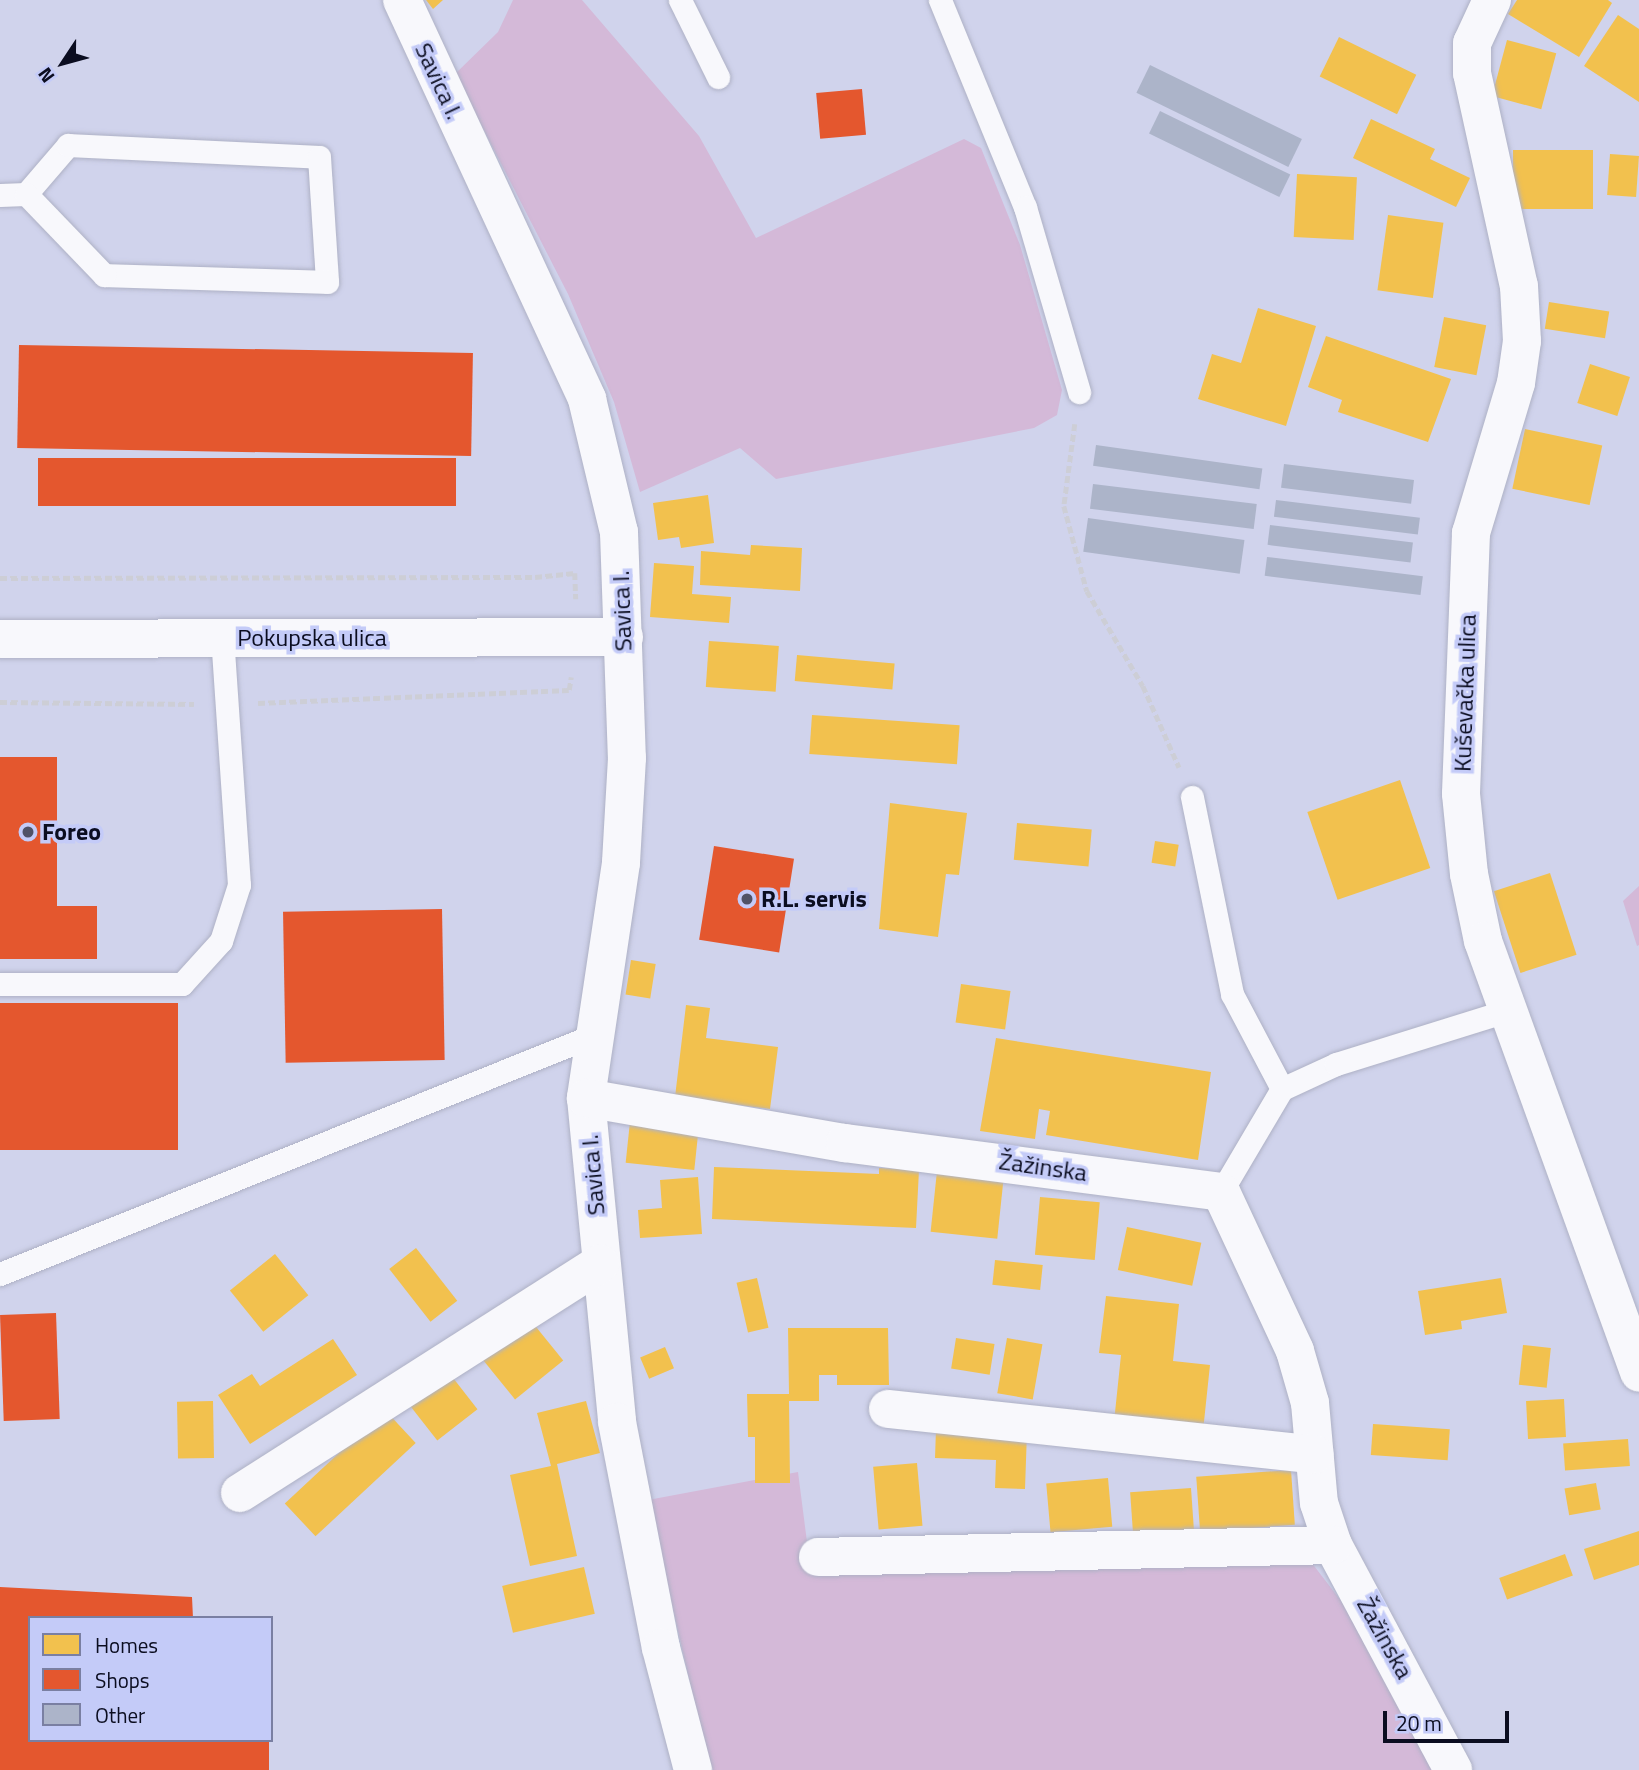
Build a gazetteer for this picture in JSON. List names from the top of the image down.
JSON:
{
  "streets": {
    "street": [
      "Savica I.",
      "Pokupska ulica",
      "Kuševačka ulica",
      "Žažinska"
    ]
  },
  "crossings": [
    ["Savica I.", "Pokupska ulica"],
    ["Savica I.", "Žažinska"]
  ],
  "places": ["Foreo", "R.L. servis"],
  "legend": ["Homes", "Shops", "Other"],
  "scale_bar": "20 m",
  "north": "bottom left"
}
